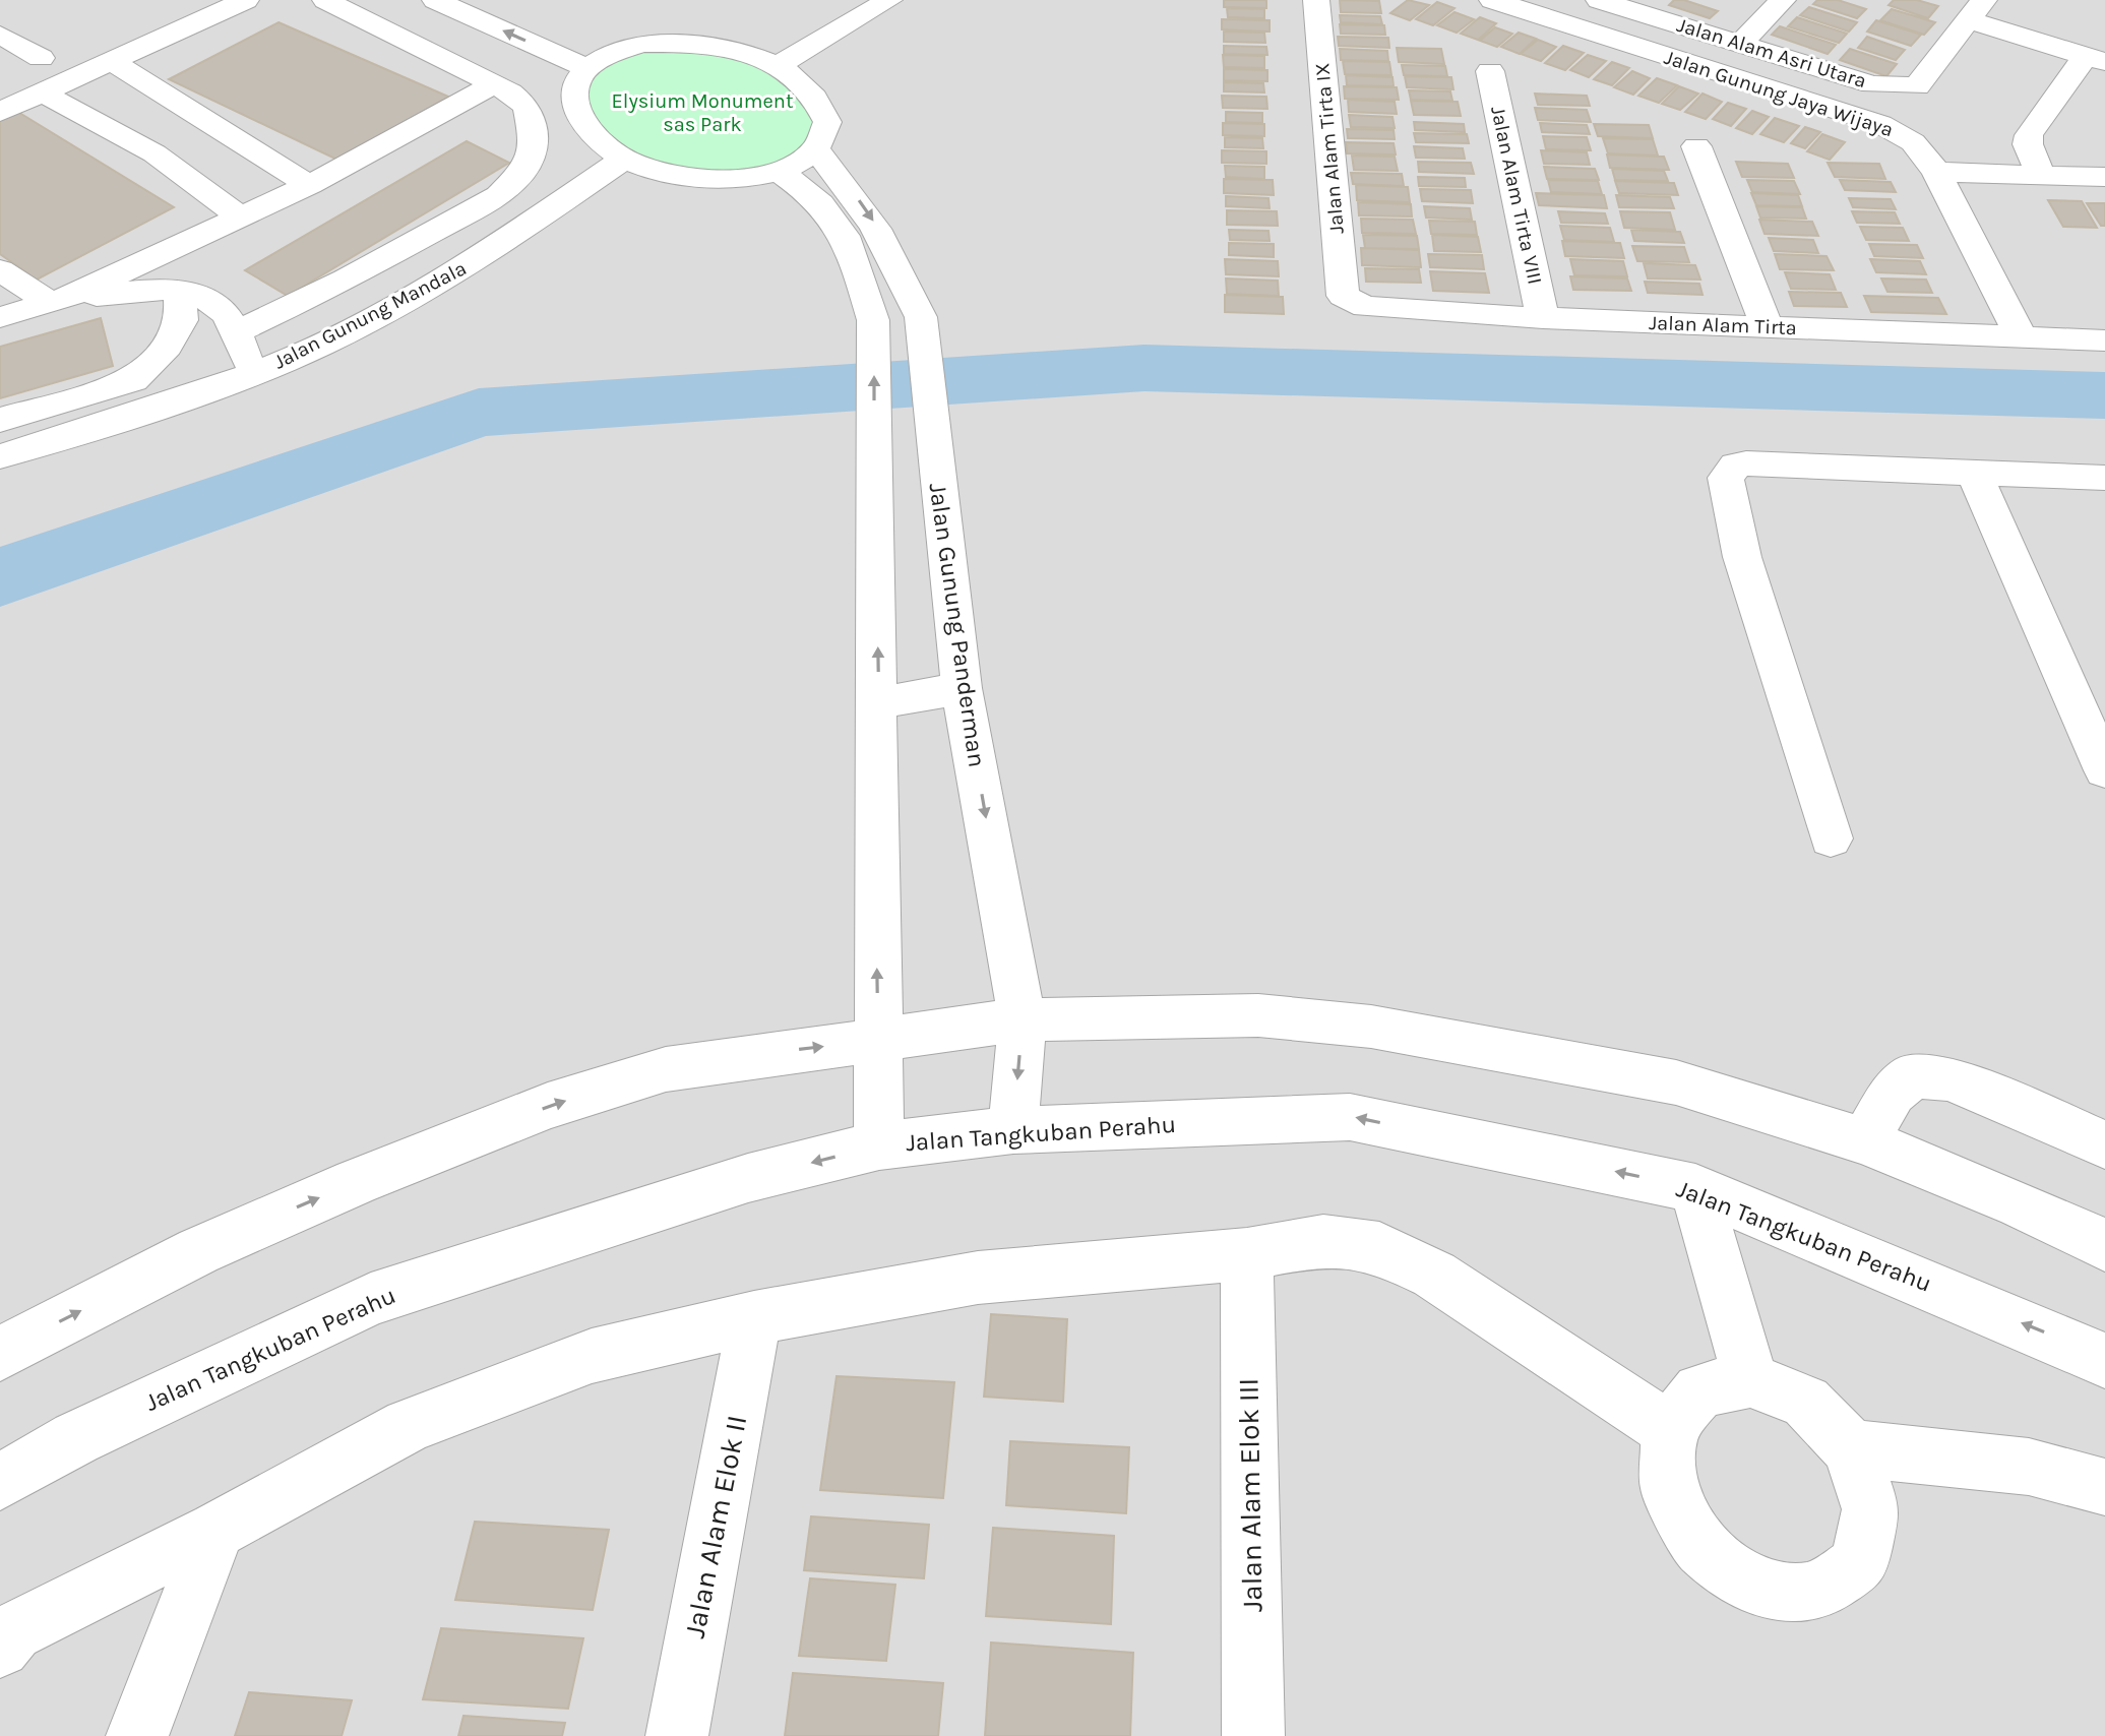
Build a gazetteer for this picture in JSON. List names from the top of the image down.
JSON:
{
  "streets": {
    "street": [
      "Jalan Alam Asri Utara",
      "Jalan Gunung Jaya Wijaya",
      "Jalan Alam Tirta IX",
      "Jalan Alam Tirta VIII",
      "Jalan Gunung Mandala",
      "Jalan Alam Tirta",
      "Jalan Gunung Panderman",
      "Jalan Tangkuban Perahu",
      "Jalan Alam Elok III",
      "Jalan Alam Elok II"
    ]
  },
  "crossings": [
    ["Jalan Gunung Jaya Wijaya", "Jalan Alam Tirta"],
    ["Jalan Alam Tirta IX", "Jalan Alam Tirta"],
    ["Jalan Alam Tirta VIII", "Jalan Alam Tirta"],
    ["Jalan Gunung Panderman", "Jalan Tangkuban Perahu"]
  ],
  "parks": ["Elysium Monument sas Park"]
}
